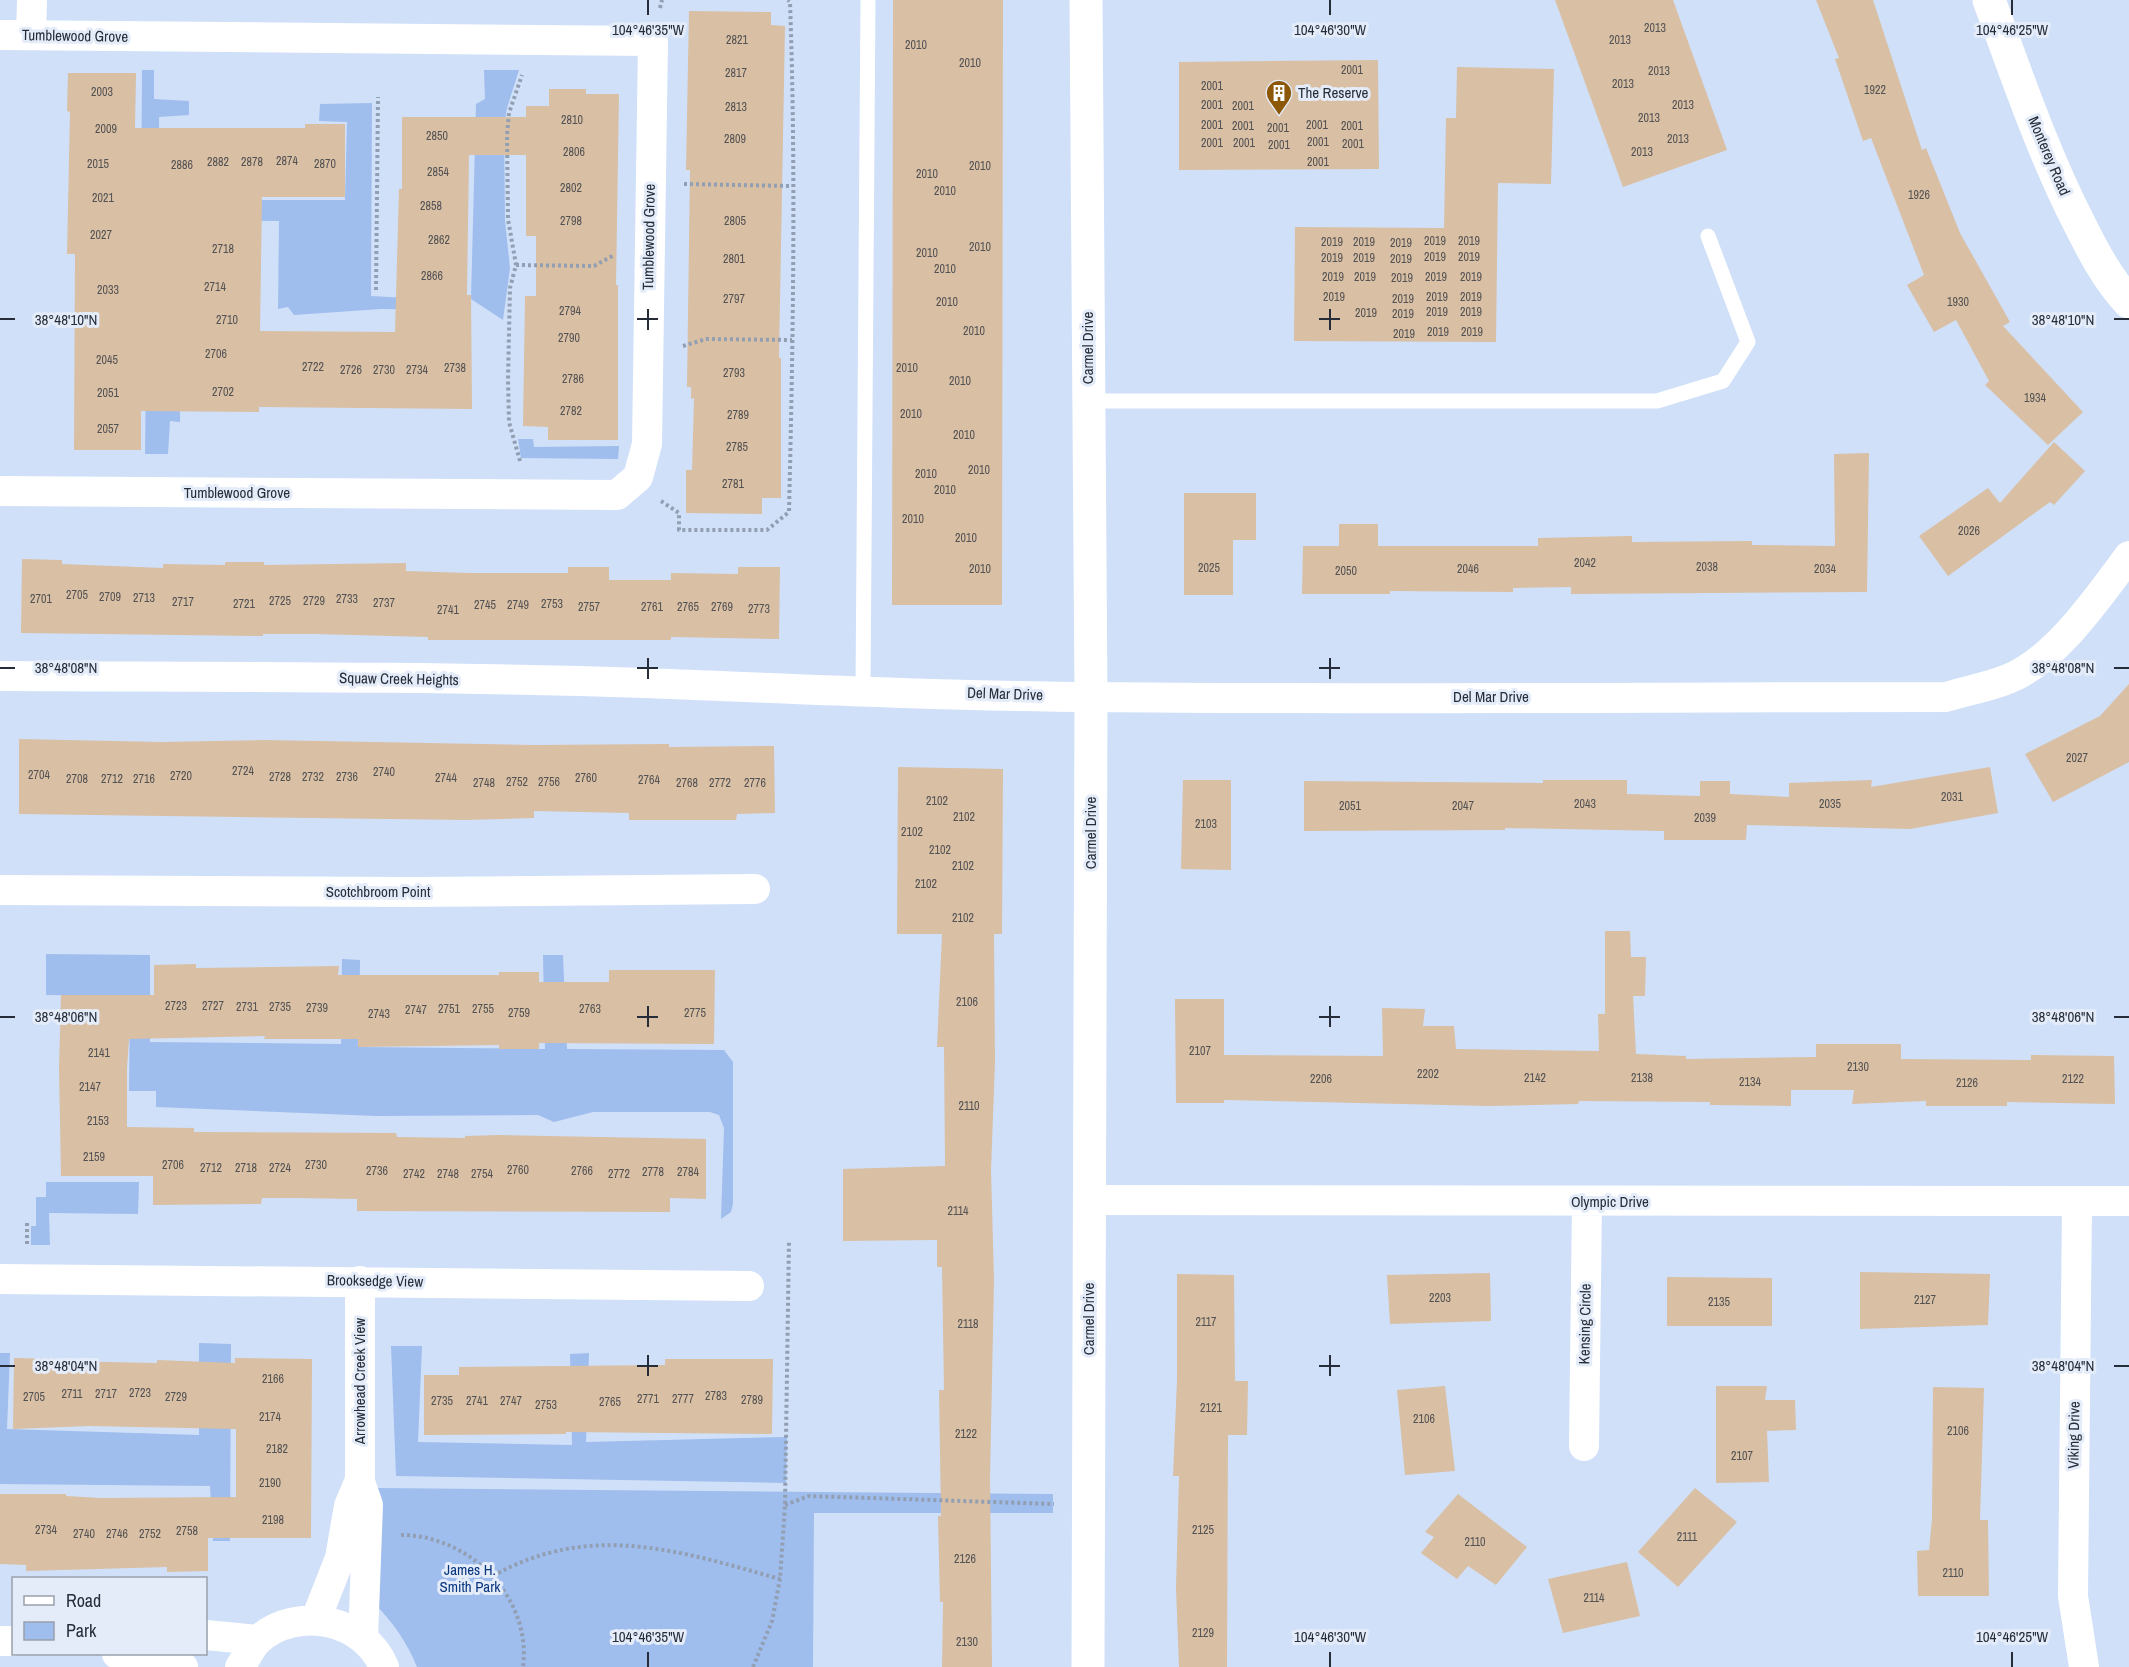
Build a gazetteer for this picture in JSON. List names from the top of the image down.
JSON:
{
  "streets": {
    "street": [
      "Tumblewood Grove",
      "Monterey Road",
      "Carmel Drive",
      "Squaw Creek Heights",
      "Del Mar Drive",
      "Scotchbroom Point",
      "Olympic Drive",
      "Brooksedge View",
      "Kensing Circle",
      "Arrowhead Creek View",
      "Viking Drive"
    ]
  },
  "crossings": [
    ["Carmel Drive", "Del Mar Drive"],
    ["Carmel Drive", "Olympic Drive"],
    ["Squaw Creek Heights", "Del Mar Drive"],
    ["Olympic Drive", "Kensing Circle"],
    ["Olympic Drive", "Viking Drive"],
    ["Brooksedge View", "Arrowhead Creek View"]
  ],
  "parks": ["James H. Smith Park"],
  "places": {
    "building": ["The Reserve"]
  },
  "house_numbers": [
    "2013",
    "2821",
    "2013",
    "2010",
    "2010",
    "2001",
    "2013",
    "2817",
    "2013",
    "2001",
    "1922",
    "2003",
    "2001",
    "2013",
    "2001",
    "2813",
    "2013",
    "2810",
    "2001",
    "2001",
    "2001",
    "2001",
    "2001",
    "2009",
    "2850",
    "2809",
    "2013",
    "2001",
    "2001",
    "2001",
    "2001",
    "2001",
    "2806",
    "2013",
    "2874",
    "2882",
    "2878",
    "2001",
    "2015",
    "2870",
    "2886",
    "2010",
    "2854",
    "2010",
    "2802",
    "2010",
    "1926",
    "2021",
    "2858",
    "2798",
    "2805",
    "2027",
    "2862",
    "2019",
    "2019",
    "2019",
    "2019",
    "2019",
    "2010",
    "2718",
    "2010",
    "2019",
    "2019",
    "2019",
    "2019",
    "2801",
    "2019",
    "2010",
    "2866",
    "2019",
    "2019",
    "2019",
    "2019",
    "2019",
    "2714",
    "2033",
    "2019",
    "2019",
    "2019",
    "2797",
    "2019",
    "2010",
    "1930",
    "2794",
    "2019",
    "2019",
    "2019",
    "2019",
    "2710",
    "2010",
    "2019",
    "2019",
    "2019",
    "2790",
    "2706",
    "2045",
    "2722",
    "2738",
    "2010",
    "2726",
    "2730",
    "2734",
    "2793",
    "2786",
    "2010",
    "2702",
    "2051",
    "1934",
    "2782",
    "2010",
    "2789",
    "2057",
    "2010",
    "2785",
    "2010",
    "2010",
    "2781",
    "2010",
    "2010",
    "2026",
    "2010",
    "2042",
    "2038",
    "2025",
    "2010",
    "2046",
    "2034",
    "2050",
    "2705",
    "2709",
    "2713",
    "2701",
    "2733",
    "2725",
    "2729",
    "2717",
    "2737",
    "2721",
    "2753",
    "2745",
    "2749",
    "2757",
    "2761",
    "2765",
    "2769",
    "2773",
    "2741",
    "2027",
    "2724",
    "2740",
    "2704",
    "2720",
    "2728",
    "2732",
    "2736",
    "2744",
    "2760",
    "2708",
    "2712",
    "2716",
    "2764",
    "2752",
    "2756",
    "2748",
    "2768",
    "2772",
    "2776",
    "2031",
    "2102",
    "2043",
    "2035",
    "2051",
    "2047",
    "2102",
    "2039",
    "2103",
    "2102",
    "2102",
    "2102",
    "2102",
    "2102",
    "2106",
    "2723",
    "2727",
    "2731",
    "2735",
    "2739",
    "2751",
    "2755",
    "2763",
    "2747",
    "2759",
    "2775",
    "2743",
    "2107",
    "2141",
    "2130",
    "2202",
    "2142",
    "2138",
    "2206",
    "2122",
    "2134",
    "2126",
    "2147",
    "2110",
    "2153",
    "2159",
    "2706",
    "2730",
    "2712",
    "2718",
    "2724",
    "2760",
    "2736",
    "2766",
    "2778",
    "2784",
    "2742",
    "2748",
    "2754",
    "2772",
    "2114",
    "2203",
    "2127",
    "2135",
    "2117",
    "2118",
    "2166",
    "2723",
    "2711",
    "2717",
    "2783",
    "2705",
    "2729",
    "2771",
    "2777",
    "2789",
    "2735",
    "2741",
    "2747",
    "2765",
    "2753",
    "2121",
    "2174",
    "2106",
    "2106",
    "2122",
    "2182",
    "2107",
    "2190",
    "2198",
    "2734",
    "2125",
    "2758",
    "2740",
    "2746",
    "2752",
    "2111",
    "2110",
    "2126",
    "2110",
    "2114",
    "2129",
    "2130"
  ],
  "legend": ["Road", "Park"],
  "coordinates": [
    "104°46'35\"W",
    "104°46'30\"W",
    "104°46'25\"W",
    "38°48'10\"N",
    "38°48'08\"N",
    "38°48'06\"N",
    "38°48'04\"N"
  ]
}
